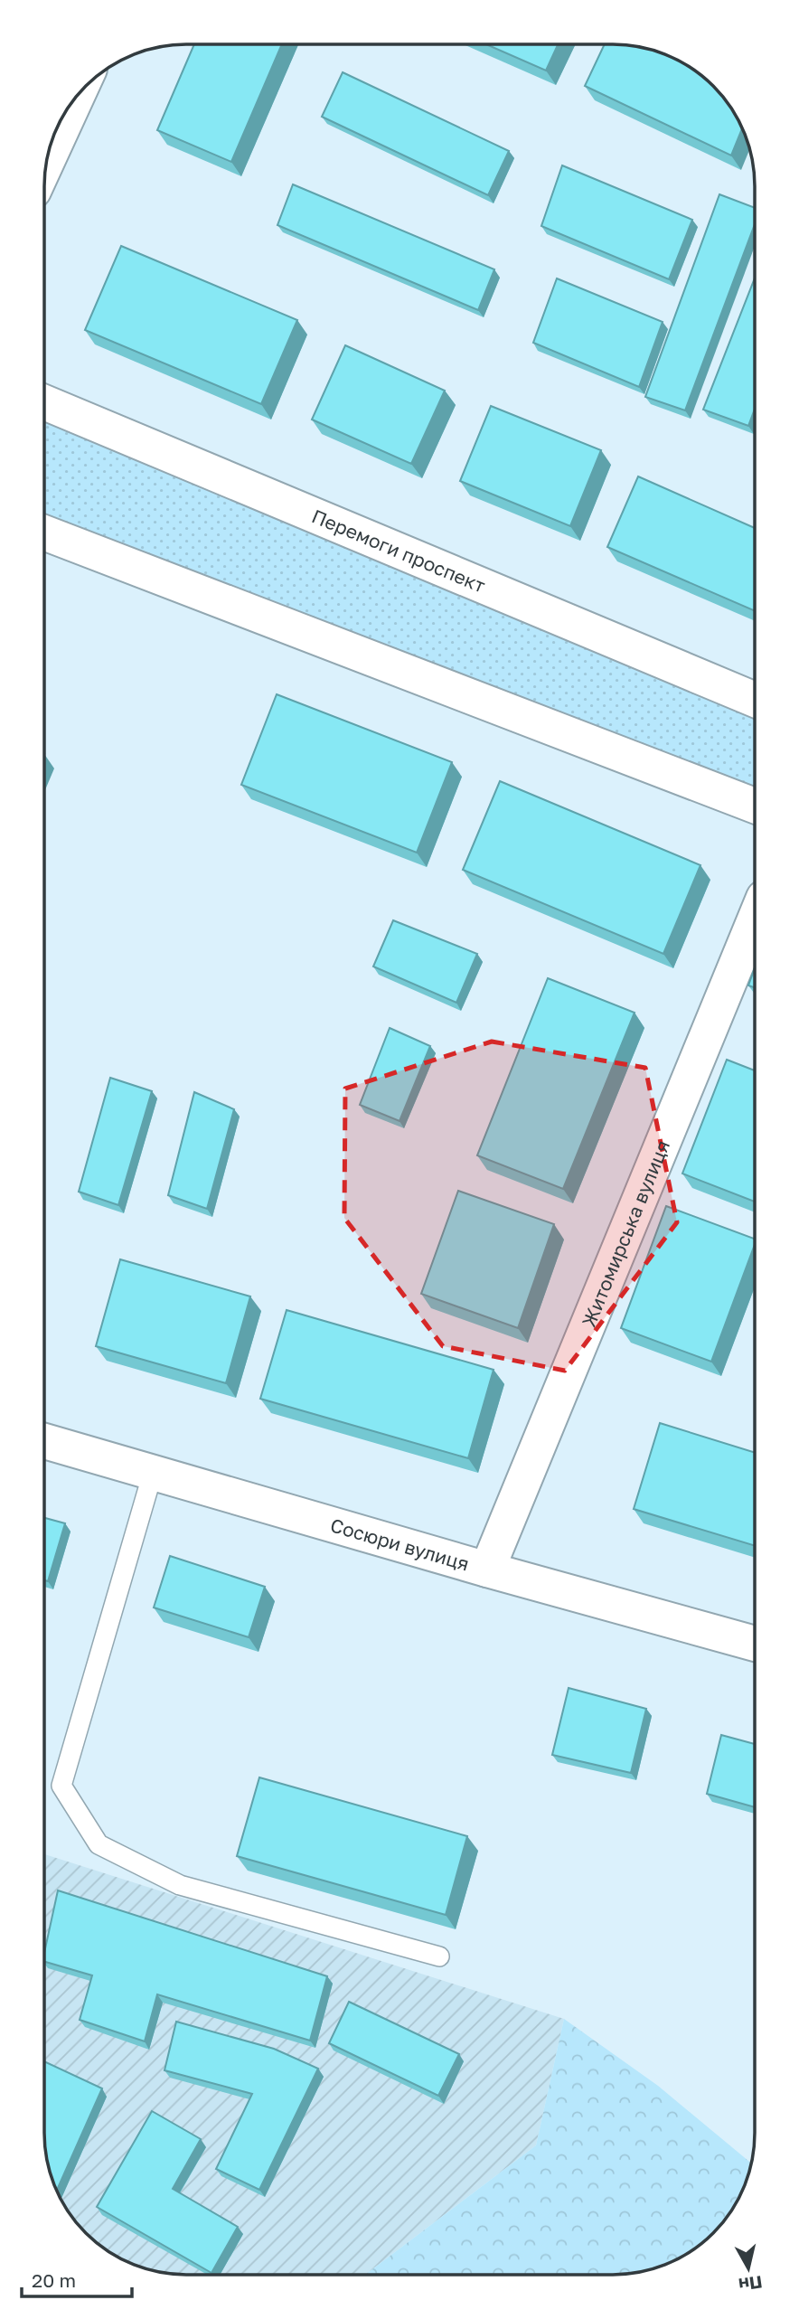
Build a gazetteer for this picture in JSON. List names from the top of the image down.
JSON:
{
  "streets": {
    "street": ["Перемоги проспект", "Житомирська вулиця", "Сосюри вулиця"]
  },
  "crossings": [
    ["Житомирська вулиця", "Сосюри вулиця"]
  ],
  "scale_bar": "20 m",
  "north": "bottom"
}
